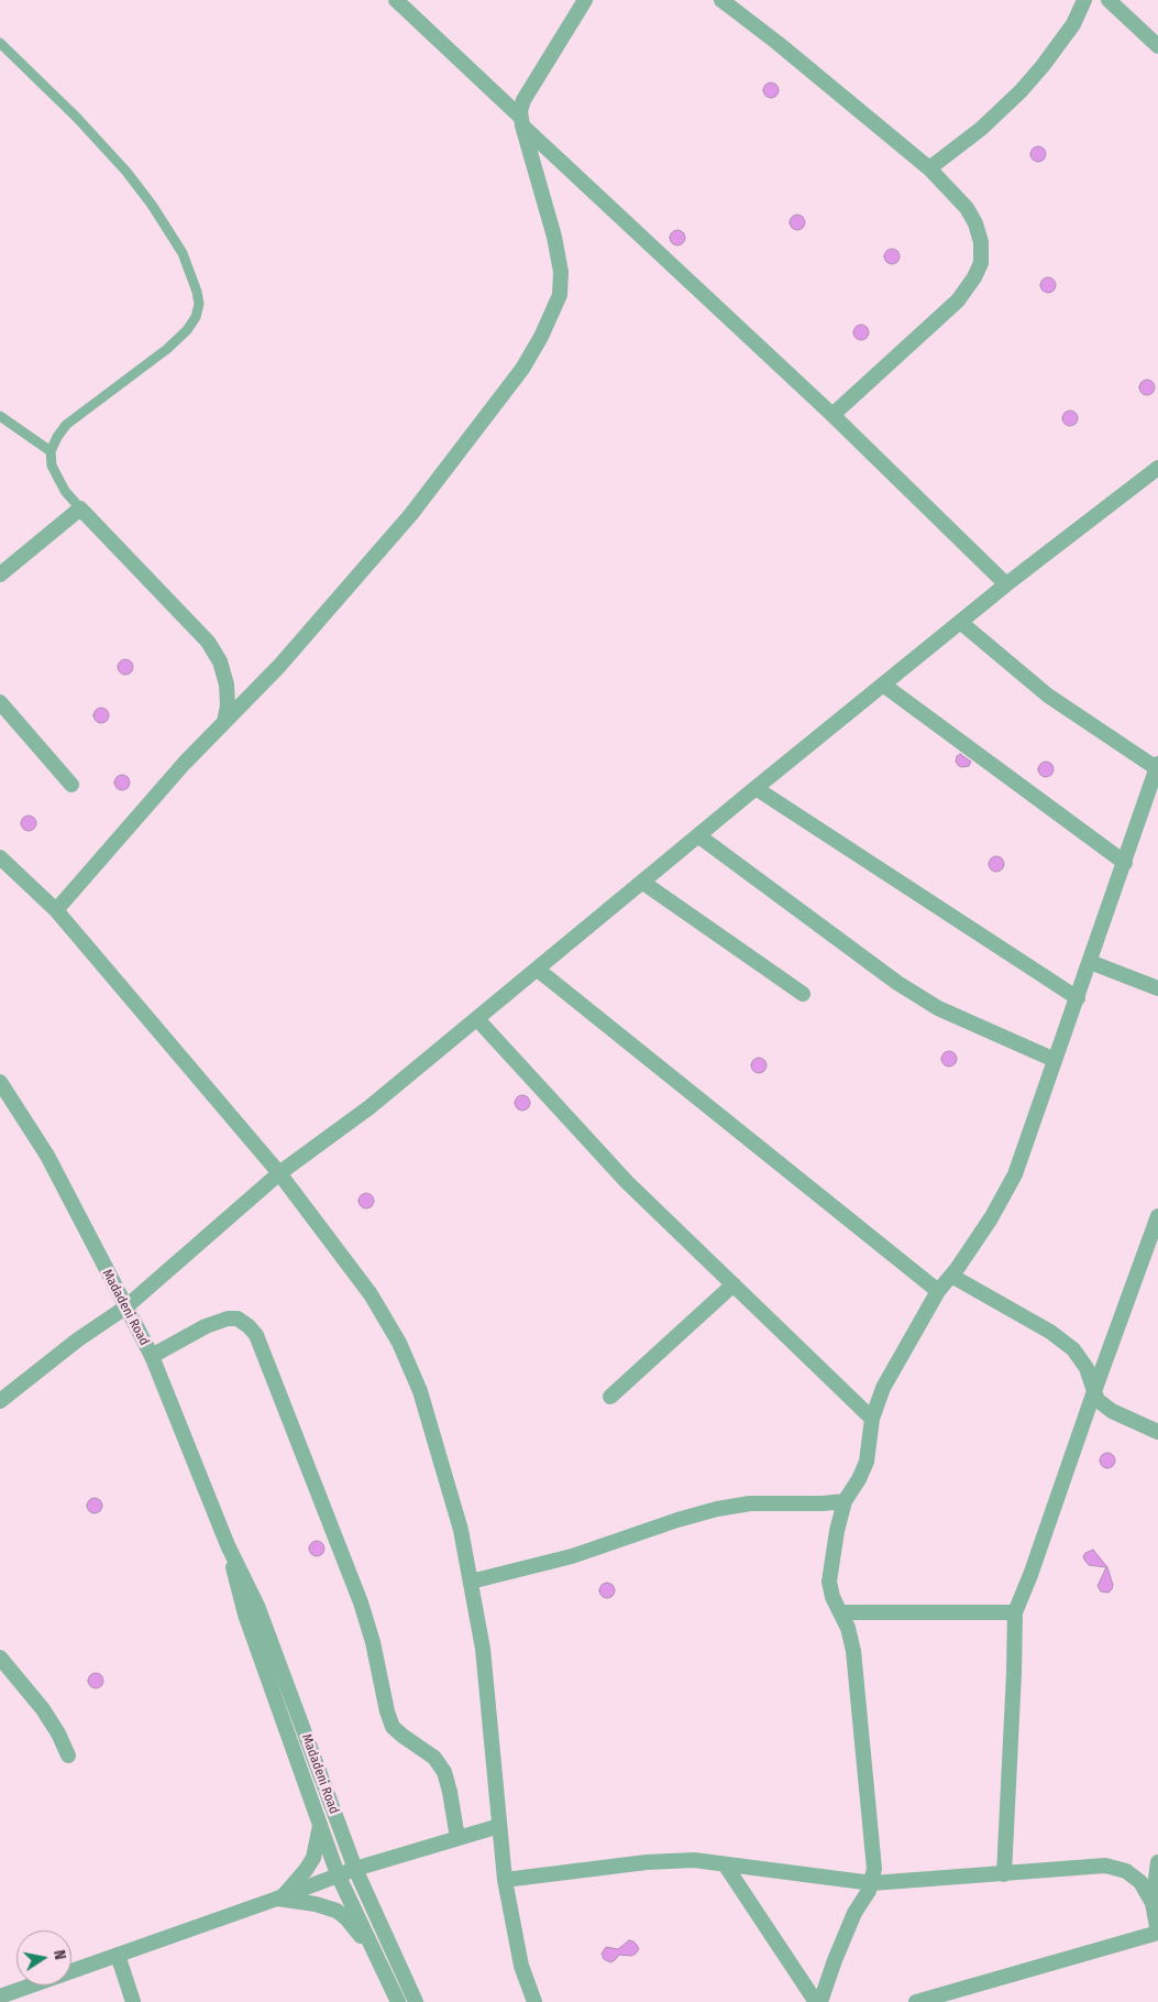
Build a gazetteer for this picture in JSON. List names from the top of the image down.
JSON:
{
  "streets": {
    "street": ["Madadeni Road"]
  },
  "north": "right"
}
